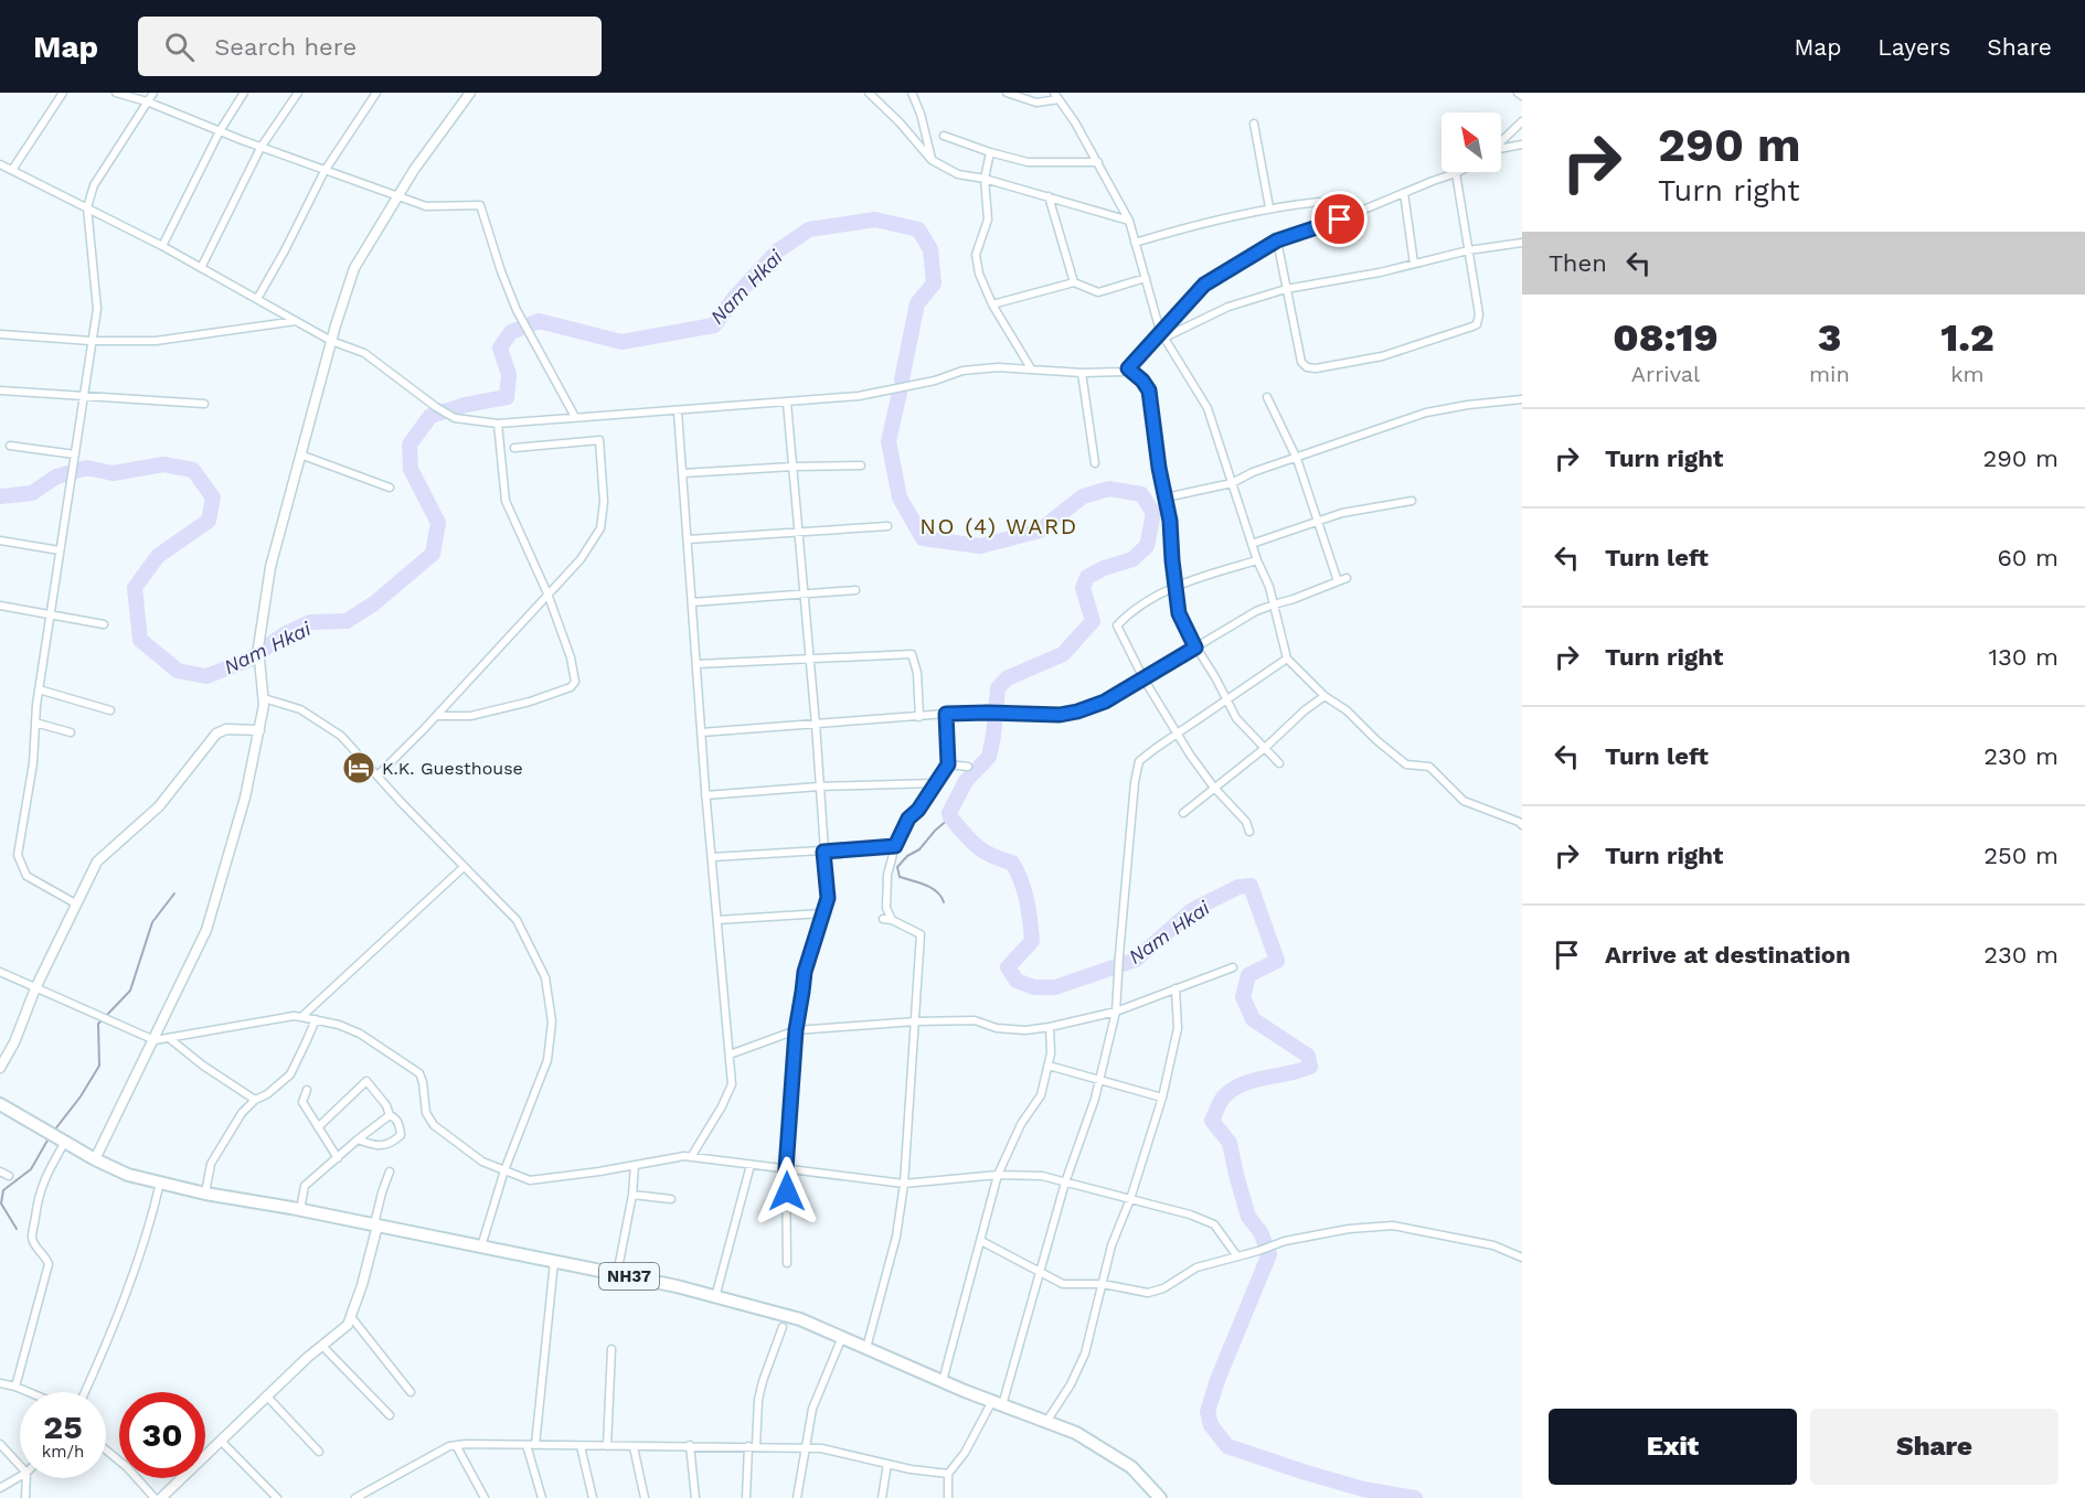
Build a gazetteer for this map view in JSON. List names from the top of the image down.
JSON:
{
  "streets": {
    "highway": ["NH37"]
  },
  "districts": ["NO (4) WARD"],
  "water": ["Nam Hkai"],
  "places": {
    "hotel": ["K.K. Guesthouse"]
  },
  "north": "top left",
  "page": {
    "header": "Map",
    "search": "Search here",
    "nav": ["Map", "Layers", "Share"],
    "turn": ["290 m", "Turn right"],
    "then": "Then",
    "eta": [
      "08:19",
      "Arrival",
      "3",
      "min",
      "1.2",
      "km"
    ],
    "list": [
      {
        "name": "Turn right",
        "value": "290 m"
      },
      {
        "name": "Turn left",
        "value": "60 m"
      },
      {
        "name": "Turn right",
        "value": "130 m"
      },
      {
        "name": "Turn left",
        "value": "230 m"
      },
      {
        "name": "Turn right",
        "value": "250 m"
      },
      {
        "name": "Arrive at destination",
        "value": "230 m"
      }
    ],
    "speed": "25 km/h",
    "limit": "30",
    "buttons": ["Exit", "Share"]
  }
}
